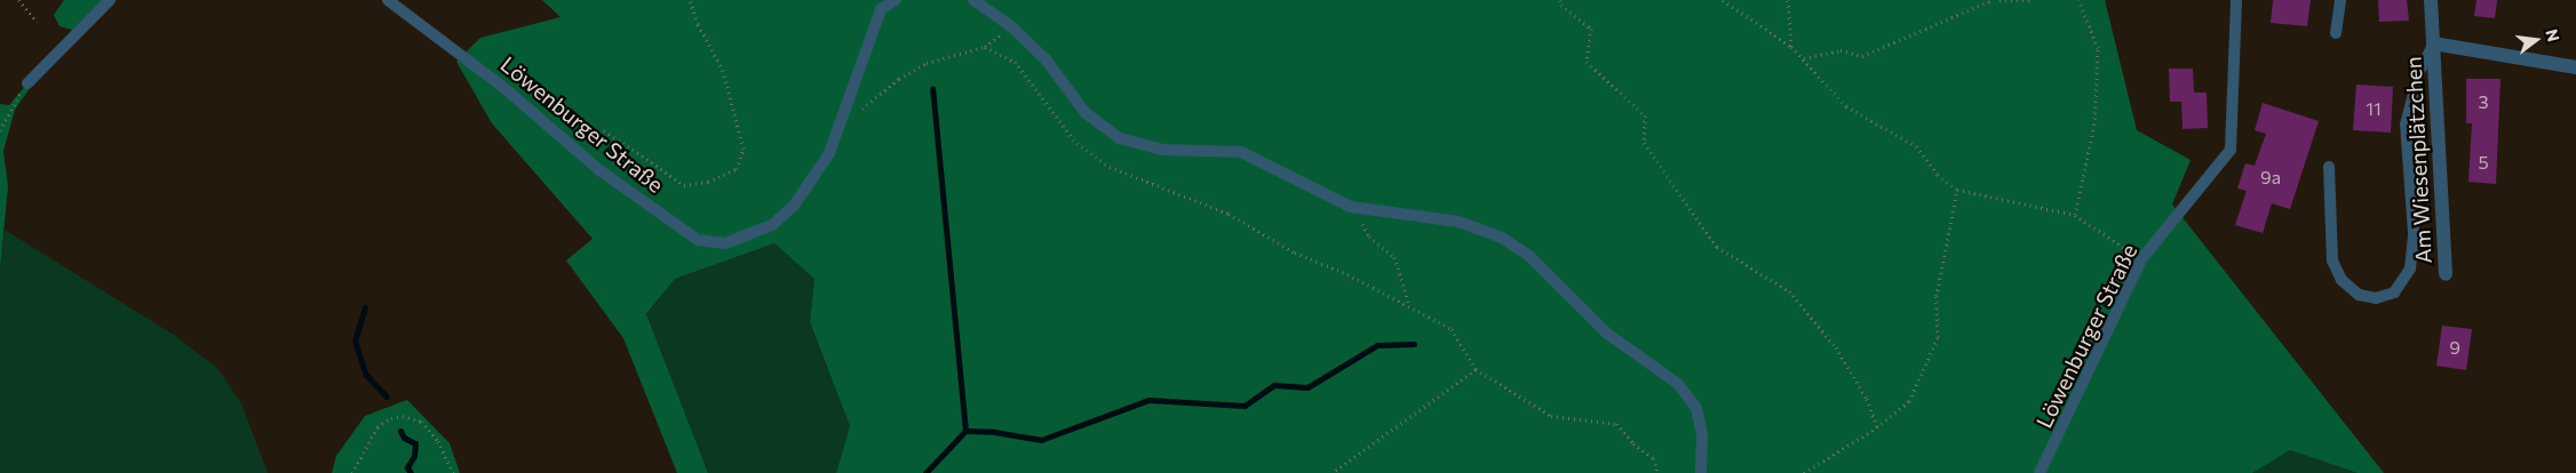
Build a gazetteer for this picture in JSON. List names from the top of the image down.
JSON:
{
  "streets": {
    "street": ["Am Wiesenplätzchen"],
    "lane": ["Löwenburger Straße"]
  },
  "house_numbers": [
    "3",
    "11",
    "5",
    "9a",
    "9"
  ],
  "north": "right"
}
